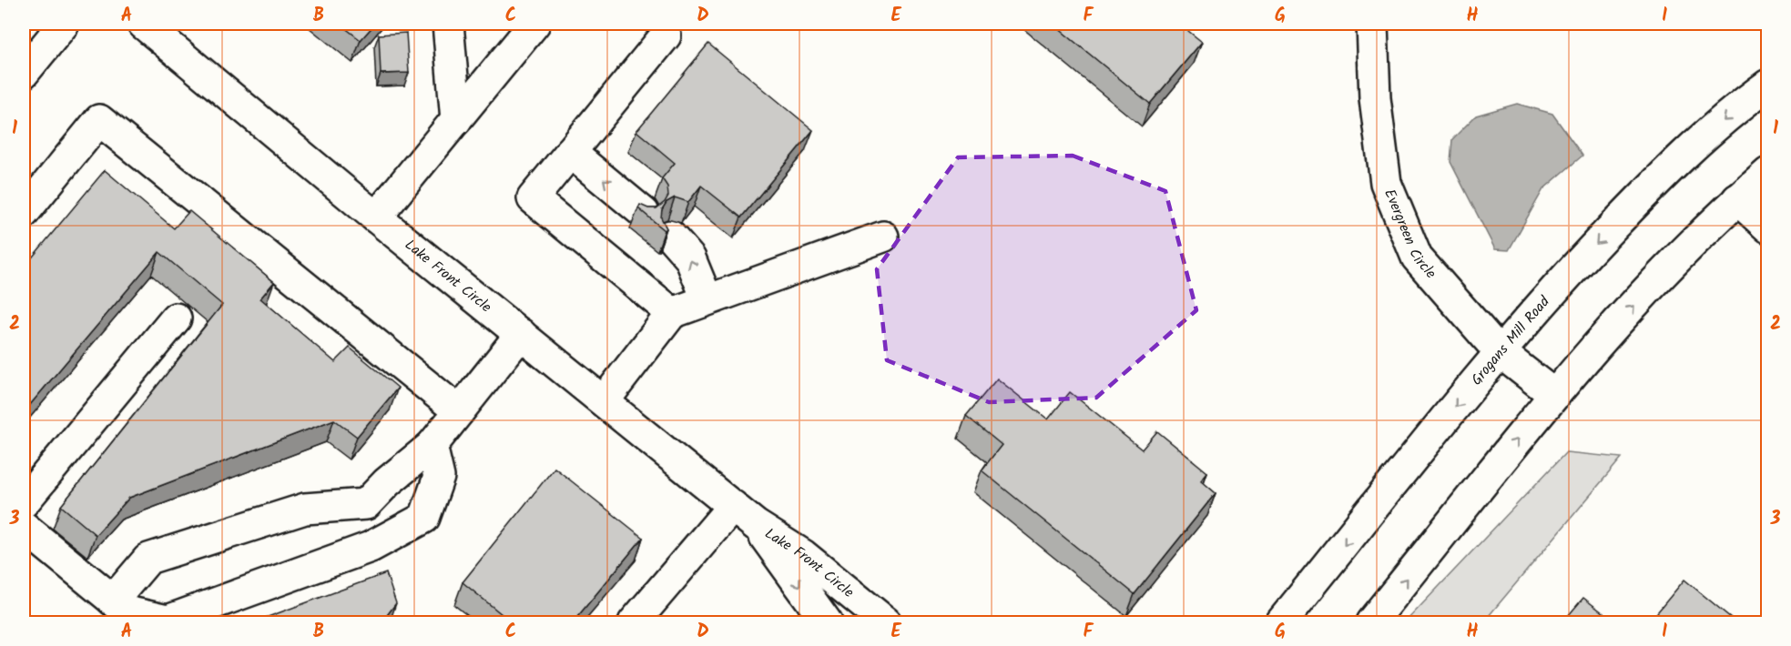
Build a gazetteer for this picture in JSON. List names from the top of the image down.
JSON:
{
  "streets": {
    "street": ["Evergreen Circle", "Lake Front Circle", "Grogans Mill Road"]
  },
  "crossings": [
    ["Evergreen Circle", "Grogans Mill Road"]
  ],
  "grid": {
    "columns": [
      "A",
      "B",
      "C",
      "D",
      "E",
      "F",
      "G",
      "H",
      "I"
    ],
    "rows": ["1", "2", "3"]
  }
}
